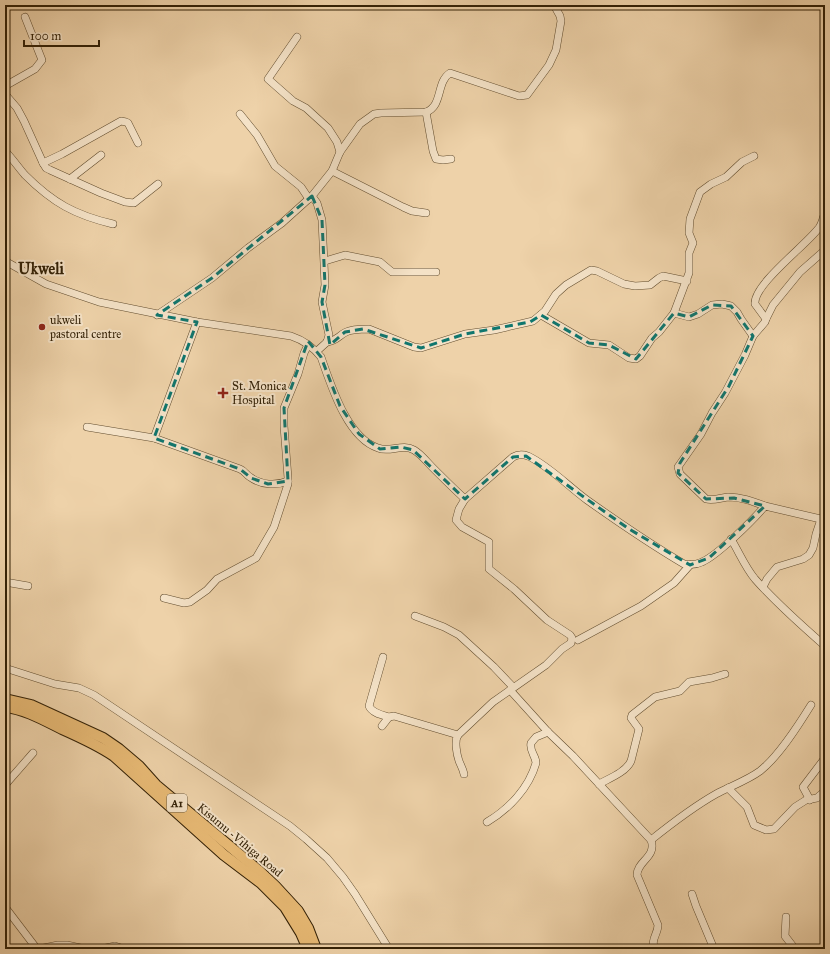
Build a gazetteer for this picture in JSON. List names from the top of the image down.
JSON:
{
  "streets": {
    "highway": ["A1", "Kisumu -Vihiga Road"]
  },
  "districts": ["Ukweli"],
  "places": {
    "other": ["ukweli pastoral centre"],
    "health": ["St. Monica Hospital"]
  },
  "scale_bar": "100 m"
}
